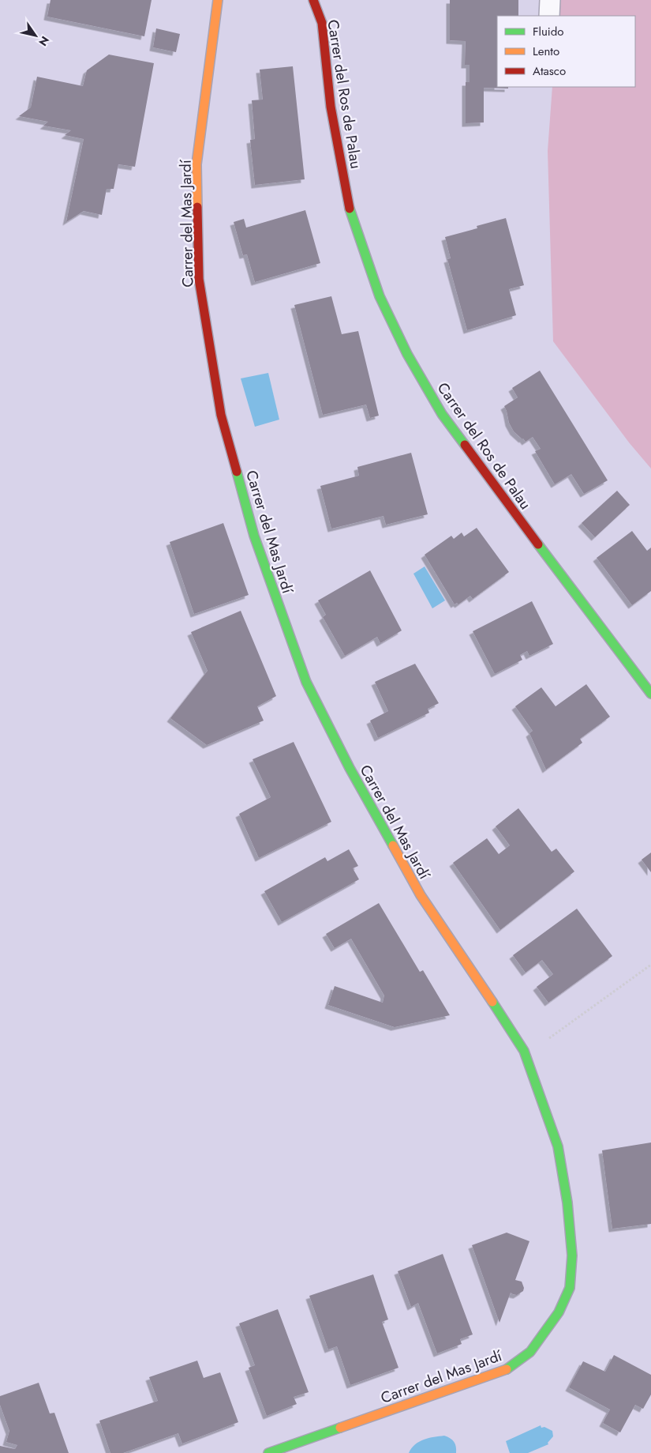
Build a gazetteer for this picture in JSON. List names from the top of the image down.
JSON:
{
  "streets": {
    "street": ["Carrer del Ros de Palau", "Carrer del Mas Jardí"]
  },
  "legend": ["Fluido", "Lento", "Atasco"],
  "north": "bottom right"
}
